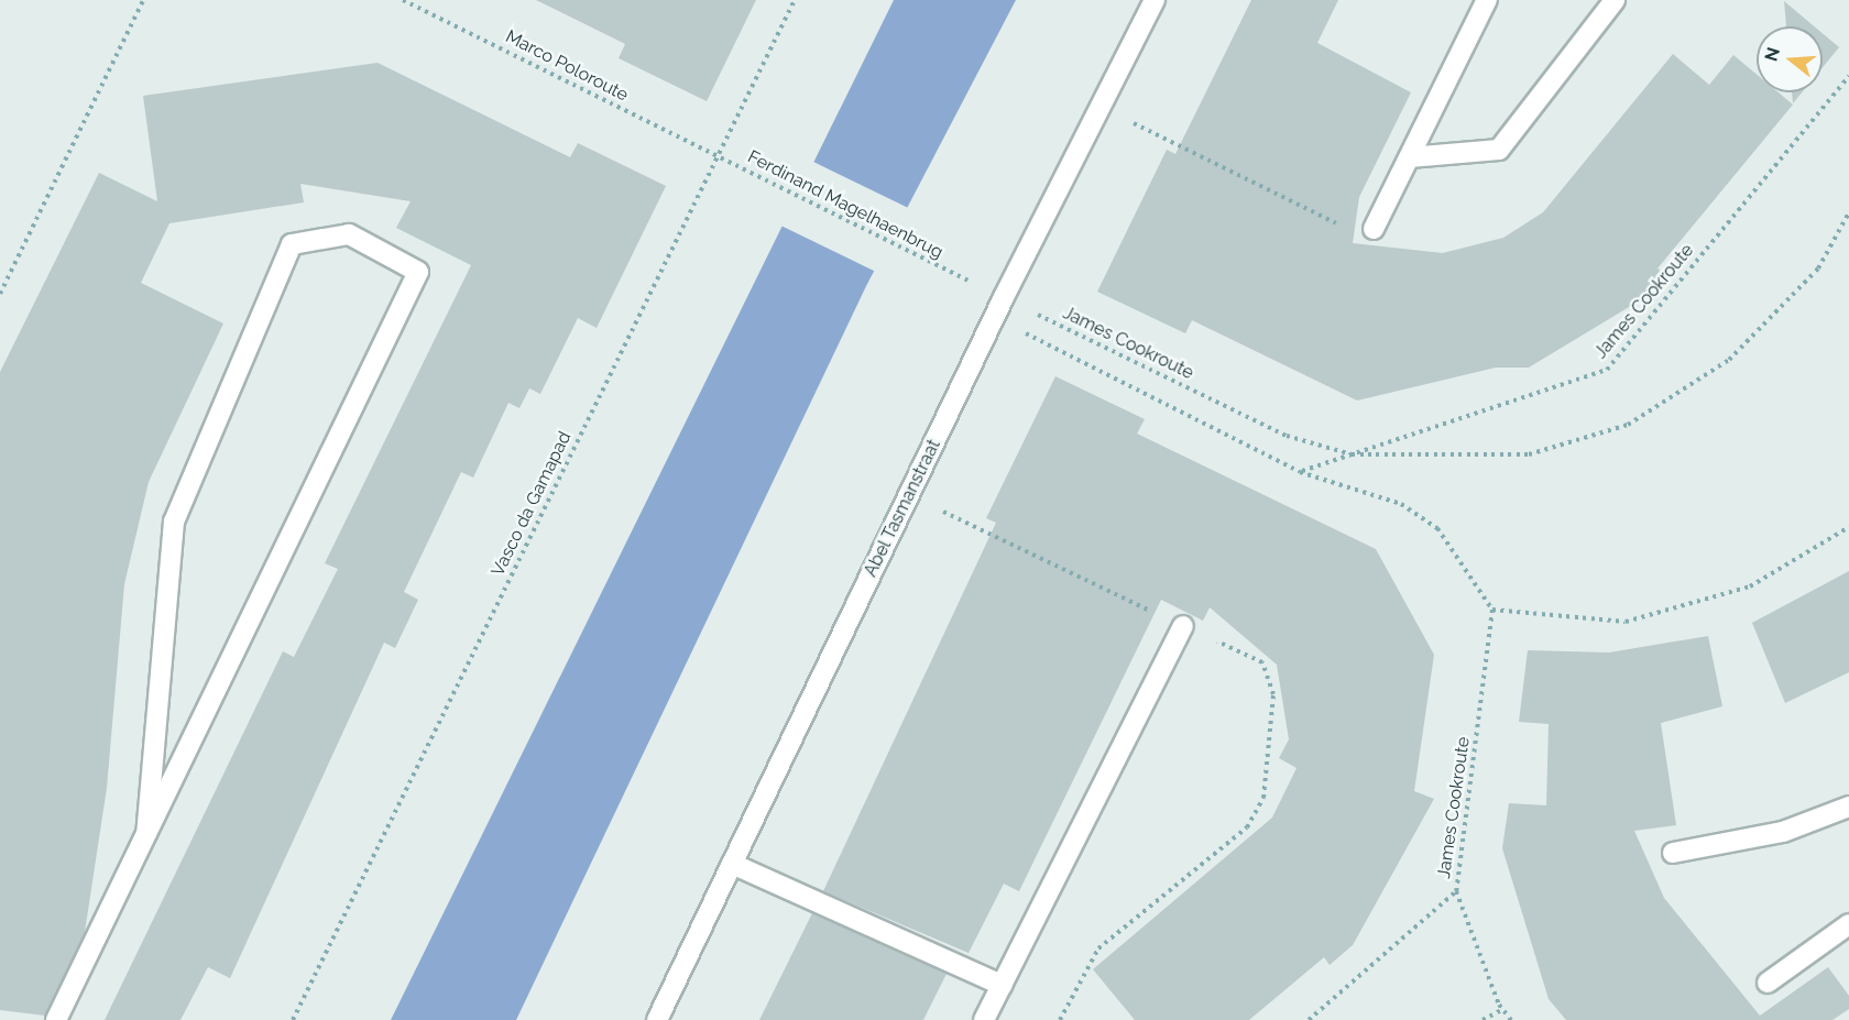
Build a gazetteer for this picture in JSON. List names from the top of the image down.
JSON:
{
  "streets": {
    "street": ["Abel Tasmanstraat"],
    "path": [
      "Marco Poloroute",
      "Ferdinand Magelhaenbrug",
      "James Cookroute",
      "Vasco da Gamapad"
    ]
  },
  "crossings": [
    ["Marco Poloroute", "Ferdinand Magelhaenbrug"],
    ["Marco Poloroute", "Vasco da Gamapad"],
    ["Ferdinand Magelhaenbrug", "Vasco da Gamapad"],
    ["James Cookroute", "Abel Tasmanstraat"]
  ],
  "north": "left"
}
